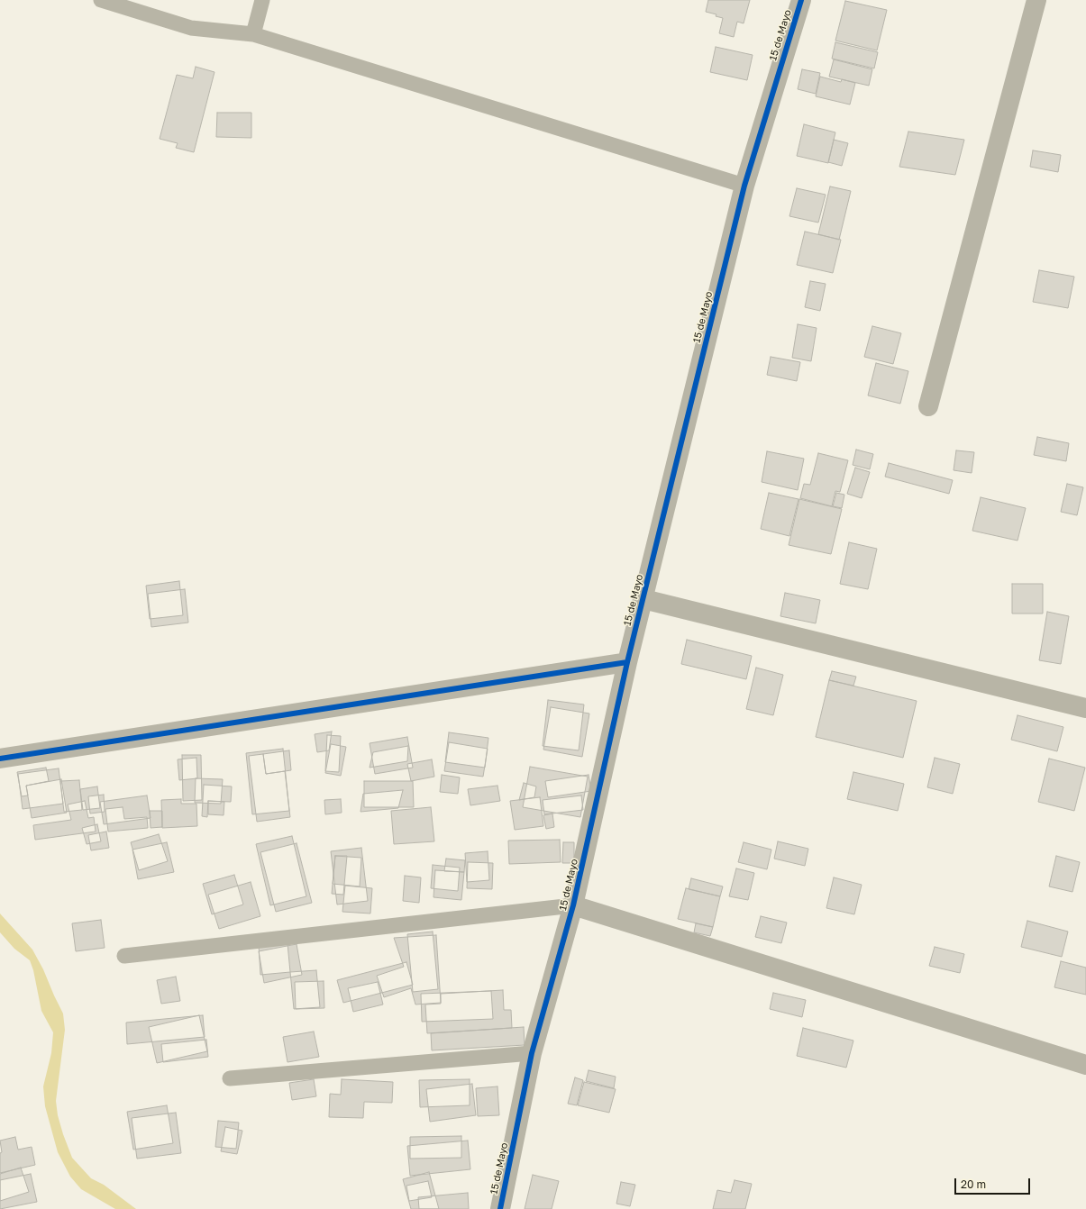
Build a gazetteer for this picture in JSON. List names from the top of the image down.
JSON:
{
  "streets": {
    "street": ["15 de Mayo"]
  },
  "scale_bar": "20 m"
}
